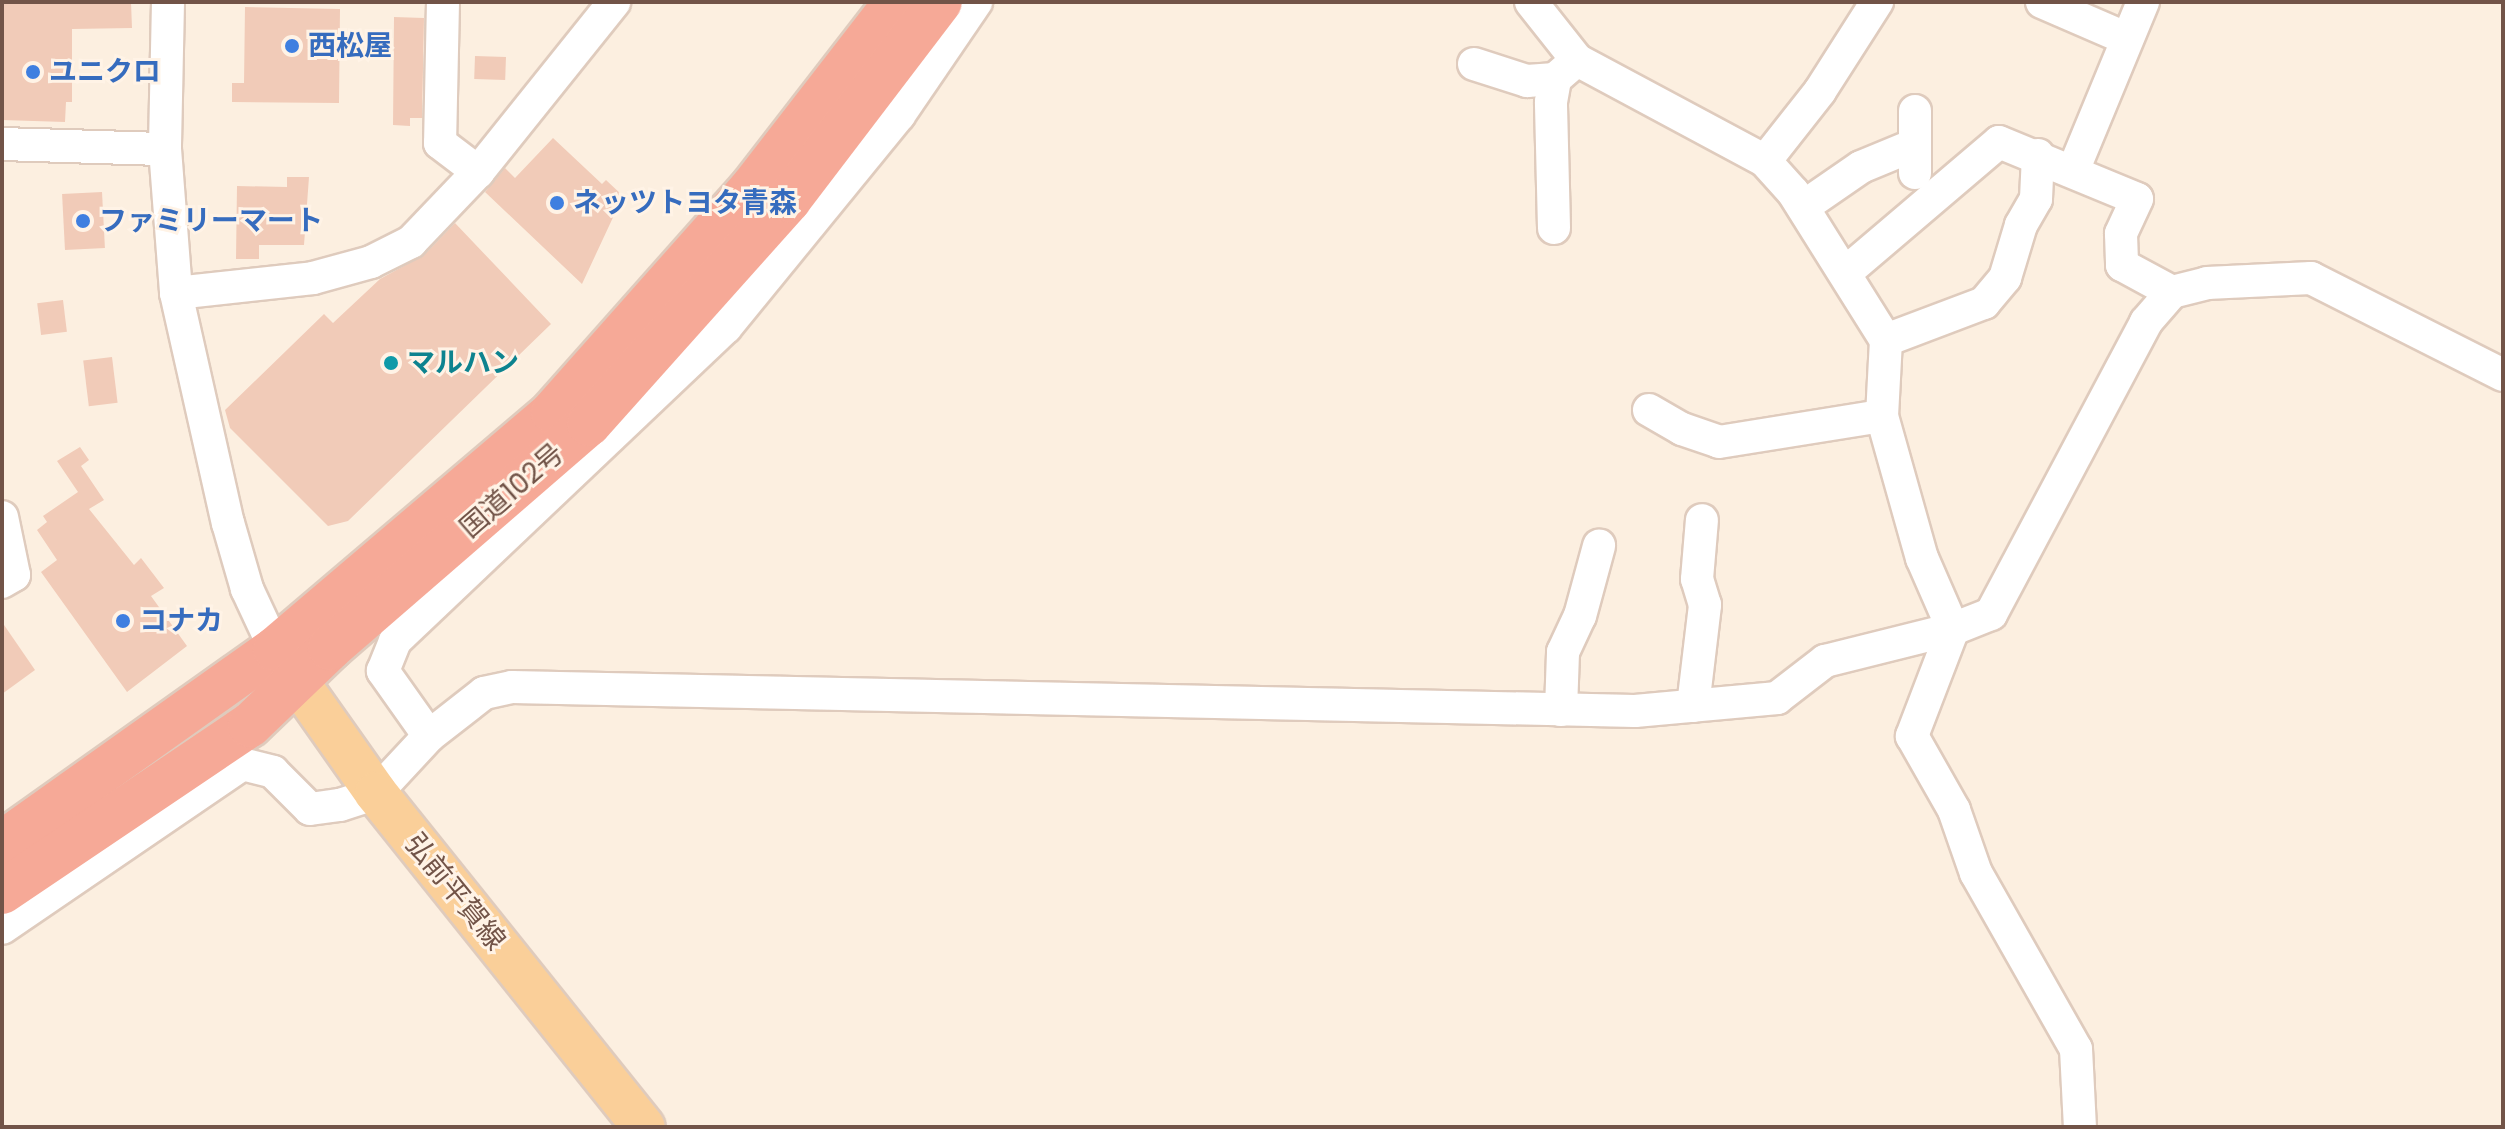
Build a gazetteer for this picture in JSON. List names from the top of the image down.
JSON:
{
  "streets": {
    "highway": ["国道102号"],
    "main road": ["弘前平賀線"]
  },
  "crossings": [
    ["国道102号", "弘前平賀線"]
  ],
  "places": [
    "西松屋",
    "ユニクロ",
    "ネッツトヨタ青森",
    "ファミリーマート",
    "マルハン",
    "コナカ"
  ]
}
